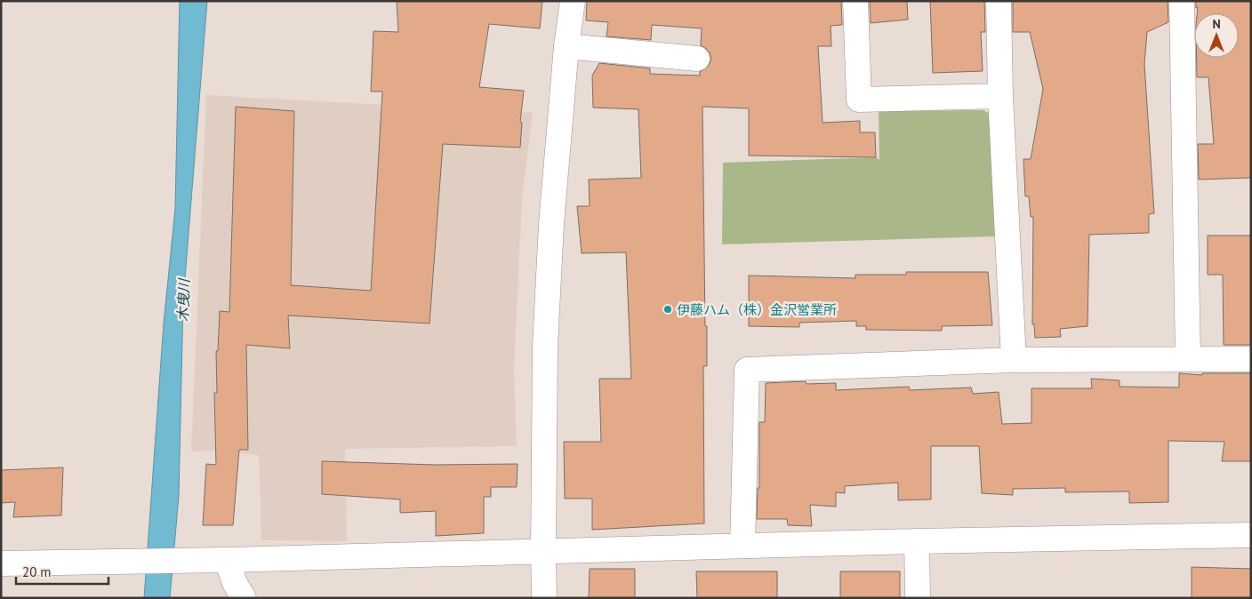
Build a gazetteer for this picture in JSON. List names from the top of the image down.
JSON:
{
  "water": ["木曳川"],
  "places": ["伊藤ハム（株）金沢営業所"],
  "scale_bar": "20 m",
  "north": "top"
}
